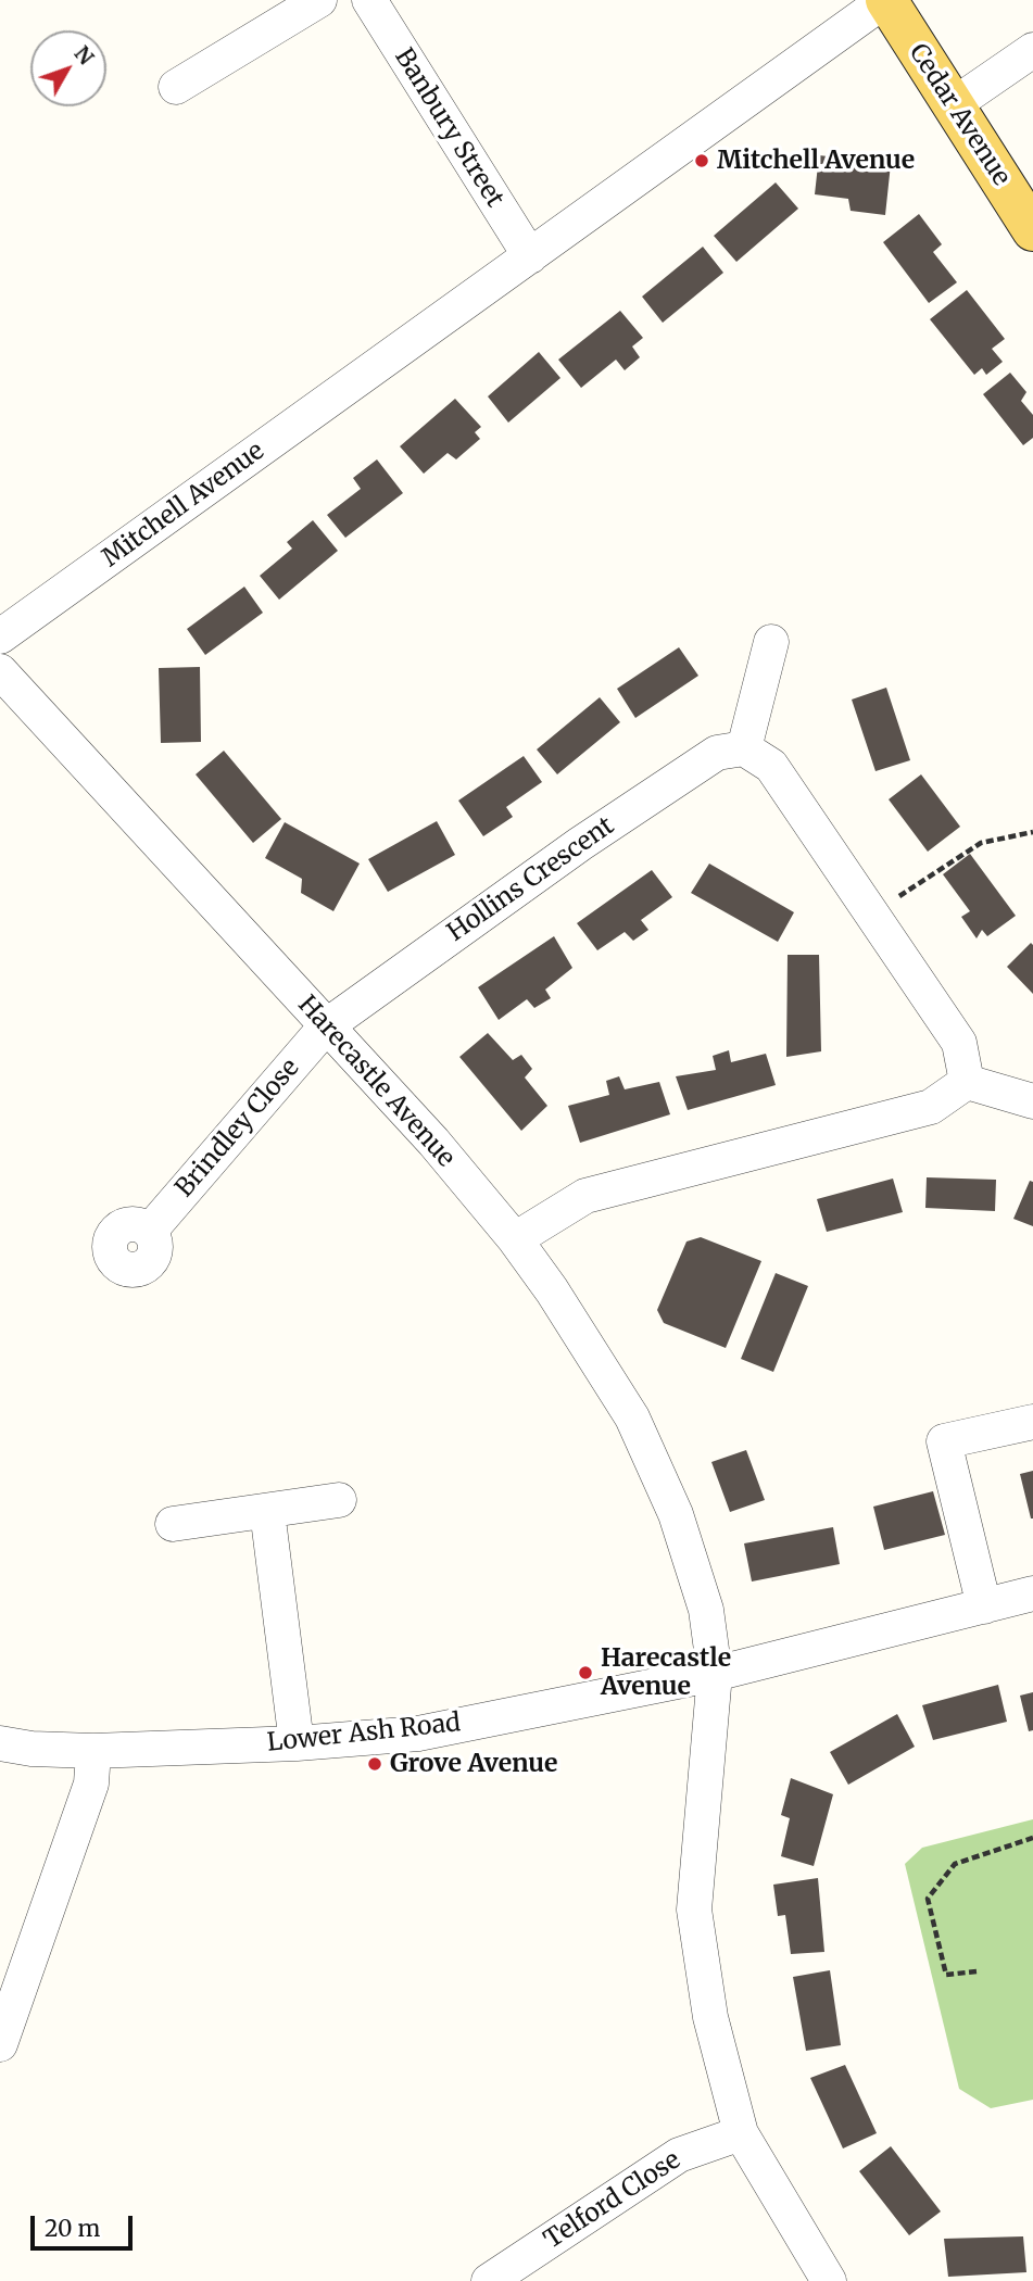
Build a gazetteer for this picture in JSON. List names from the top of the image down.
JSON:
{
  "streets": {
    "main road": ["Cedar Avenue"],
    "street": [
      "Banbury Street",
      "Mitchell Avenue",
      "Hollins Crescent",
      "Harecastle Avenue",
      "Brindley Close",
      "Lower Ash Road",
      "Telford Close"
    ]
  },
  "crossings": [
    ["Cedar Avenue", "Mitchell Avenue"],
    ["Banbury Street", "Mitchell Avenue"],
    ["Hollins Crescent", "Harecastle Avenue"],
    ["Hollins Crescent", "Brindley Close"],
    ["Harecastle Avenue", "Brindley Close"],
    ["Harecastle Avenue", "Lower Ash Road"]
  ],
  "places": ["Mitchell Avenue", "Harecastle Avenue", "Grove Avenue"],
  "scale_bar": "20 m",
  "north": "top right"
}
